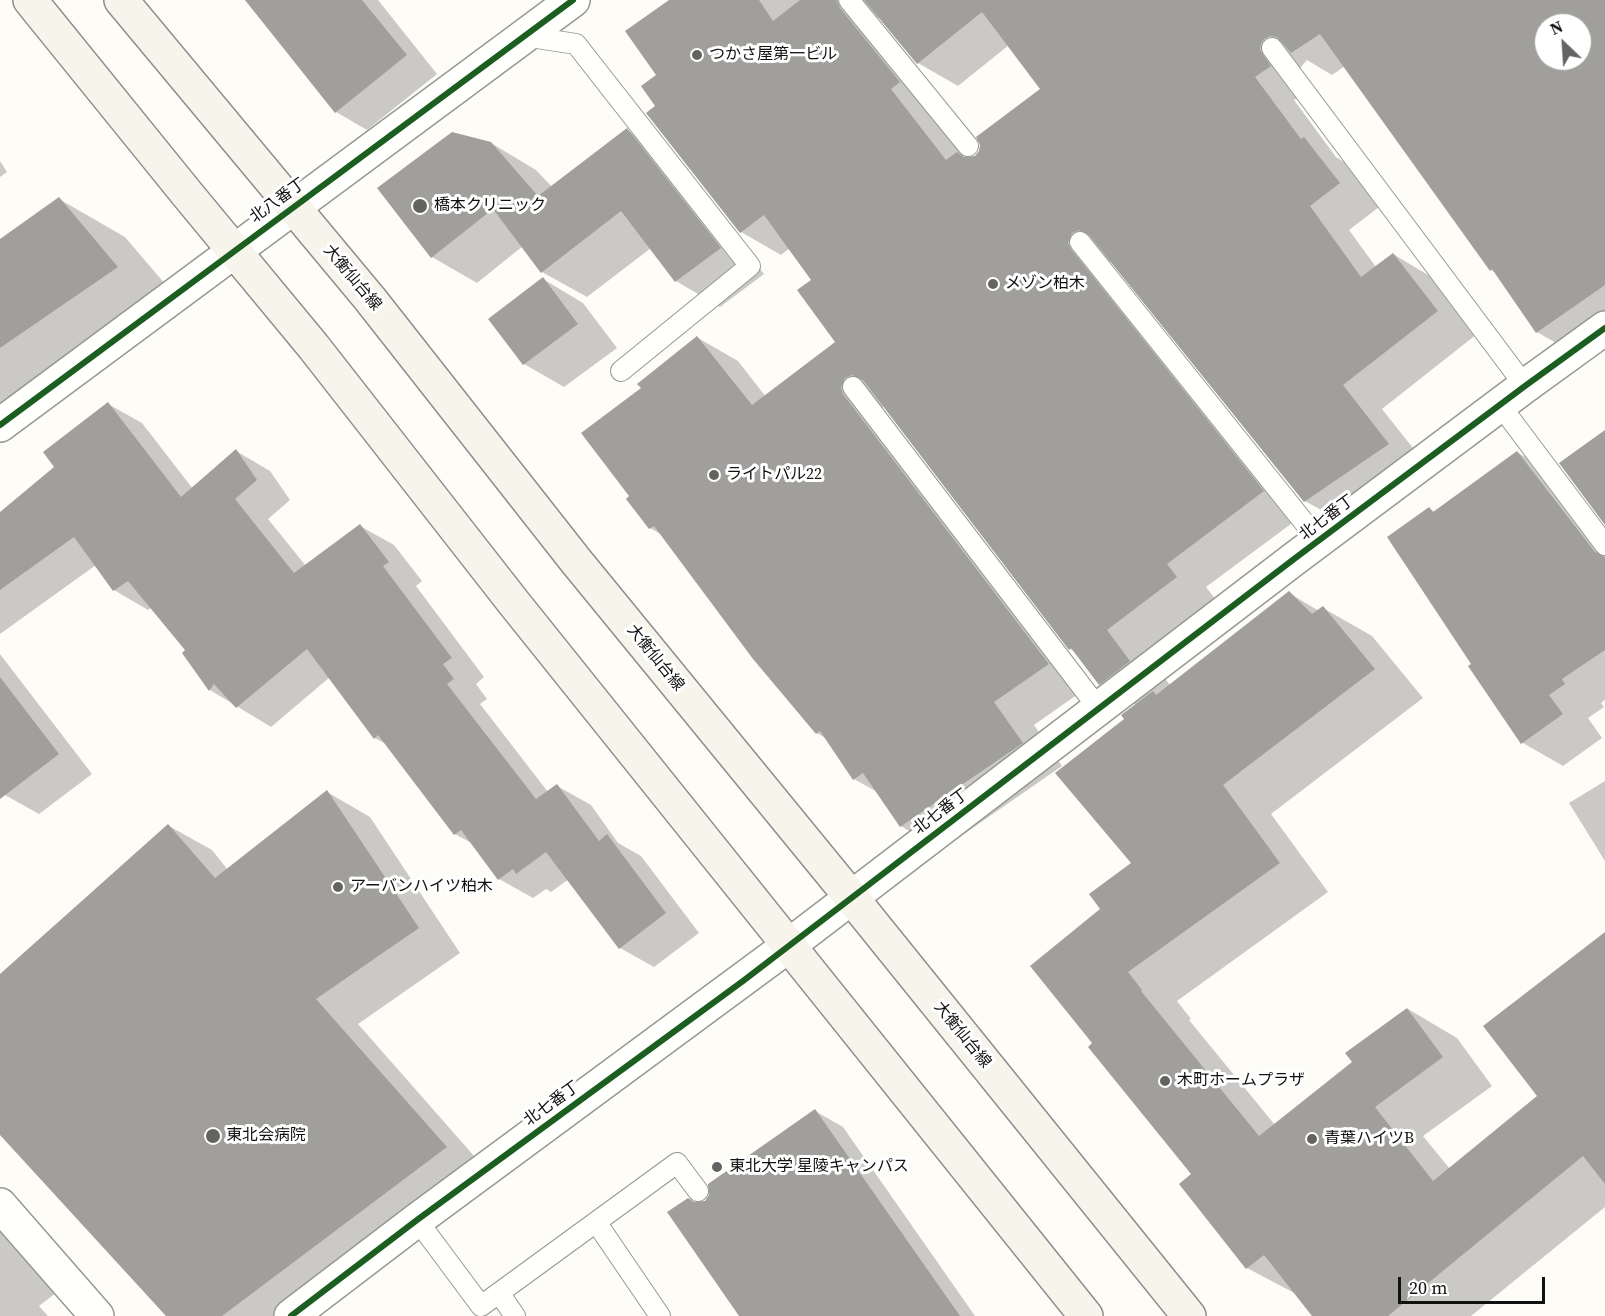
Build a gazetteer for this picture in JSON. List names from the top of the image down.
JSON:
{
  "streets": {
    "main road": ["大衡仙台線"],
    "street": ["北八番丁", "北七番丁"]
  },
  "crossings": [
    ["北八番丁", "大衡仙台線"],
    ["大衡仙台線", "北七番丁"]
  ],
  "places": [
    "つかさ屋第一ビル",
    "橋本クリニック",
    "メゾン柏木",
    "ライトパル22",
    "アーバンハイツ柏木",
    "木町ホームプラザ",
    "東北会病院",
    "青葉ハイツB",
    "東北大学 星陵キャンパス"
  ],
  "scale_bar": "20 m",
  "north": "top left"
}
